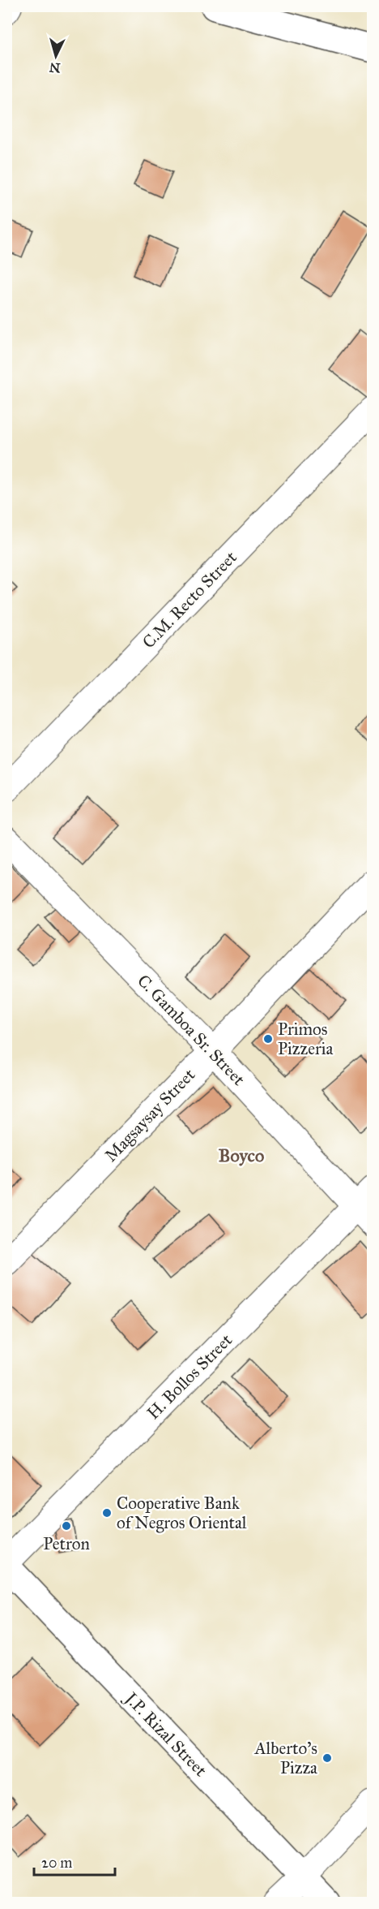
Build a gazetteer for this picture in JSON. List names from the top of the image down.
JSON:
{
  "streets": {
    "street": [
      "C.M. Recto Street",
      "C. Gamboa Sr. Street",
      "Magsaysay Street",
      "H. Bollos Street",
      "J.P. Rizal Street"
    ]
  },
  "crossings": [
    ["C. Gamboa Sr. Street", "Magsaysay Street"],
    ["C. Gamboa Sr. Street", "H. Bollos Street"]
  ],
  "districts": ["Boyco"],
  "places": [
    "Primos Pizzeria",
    "Cooperative Bank of Negros Oriental",
    "Petron",
    "Alberto's Pizza"
  ],
  "scale_bar": "20 m",
  "north": "bottom"
}
